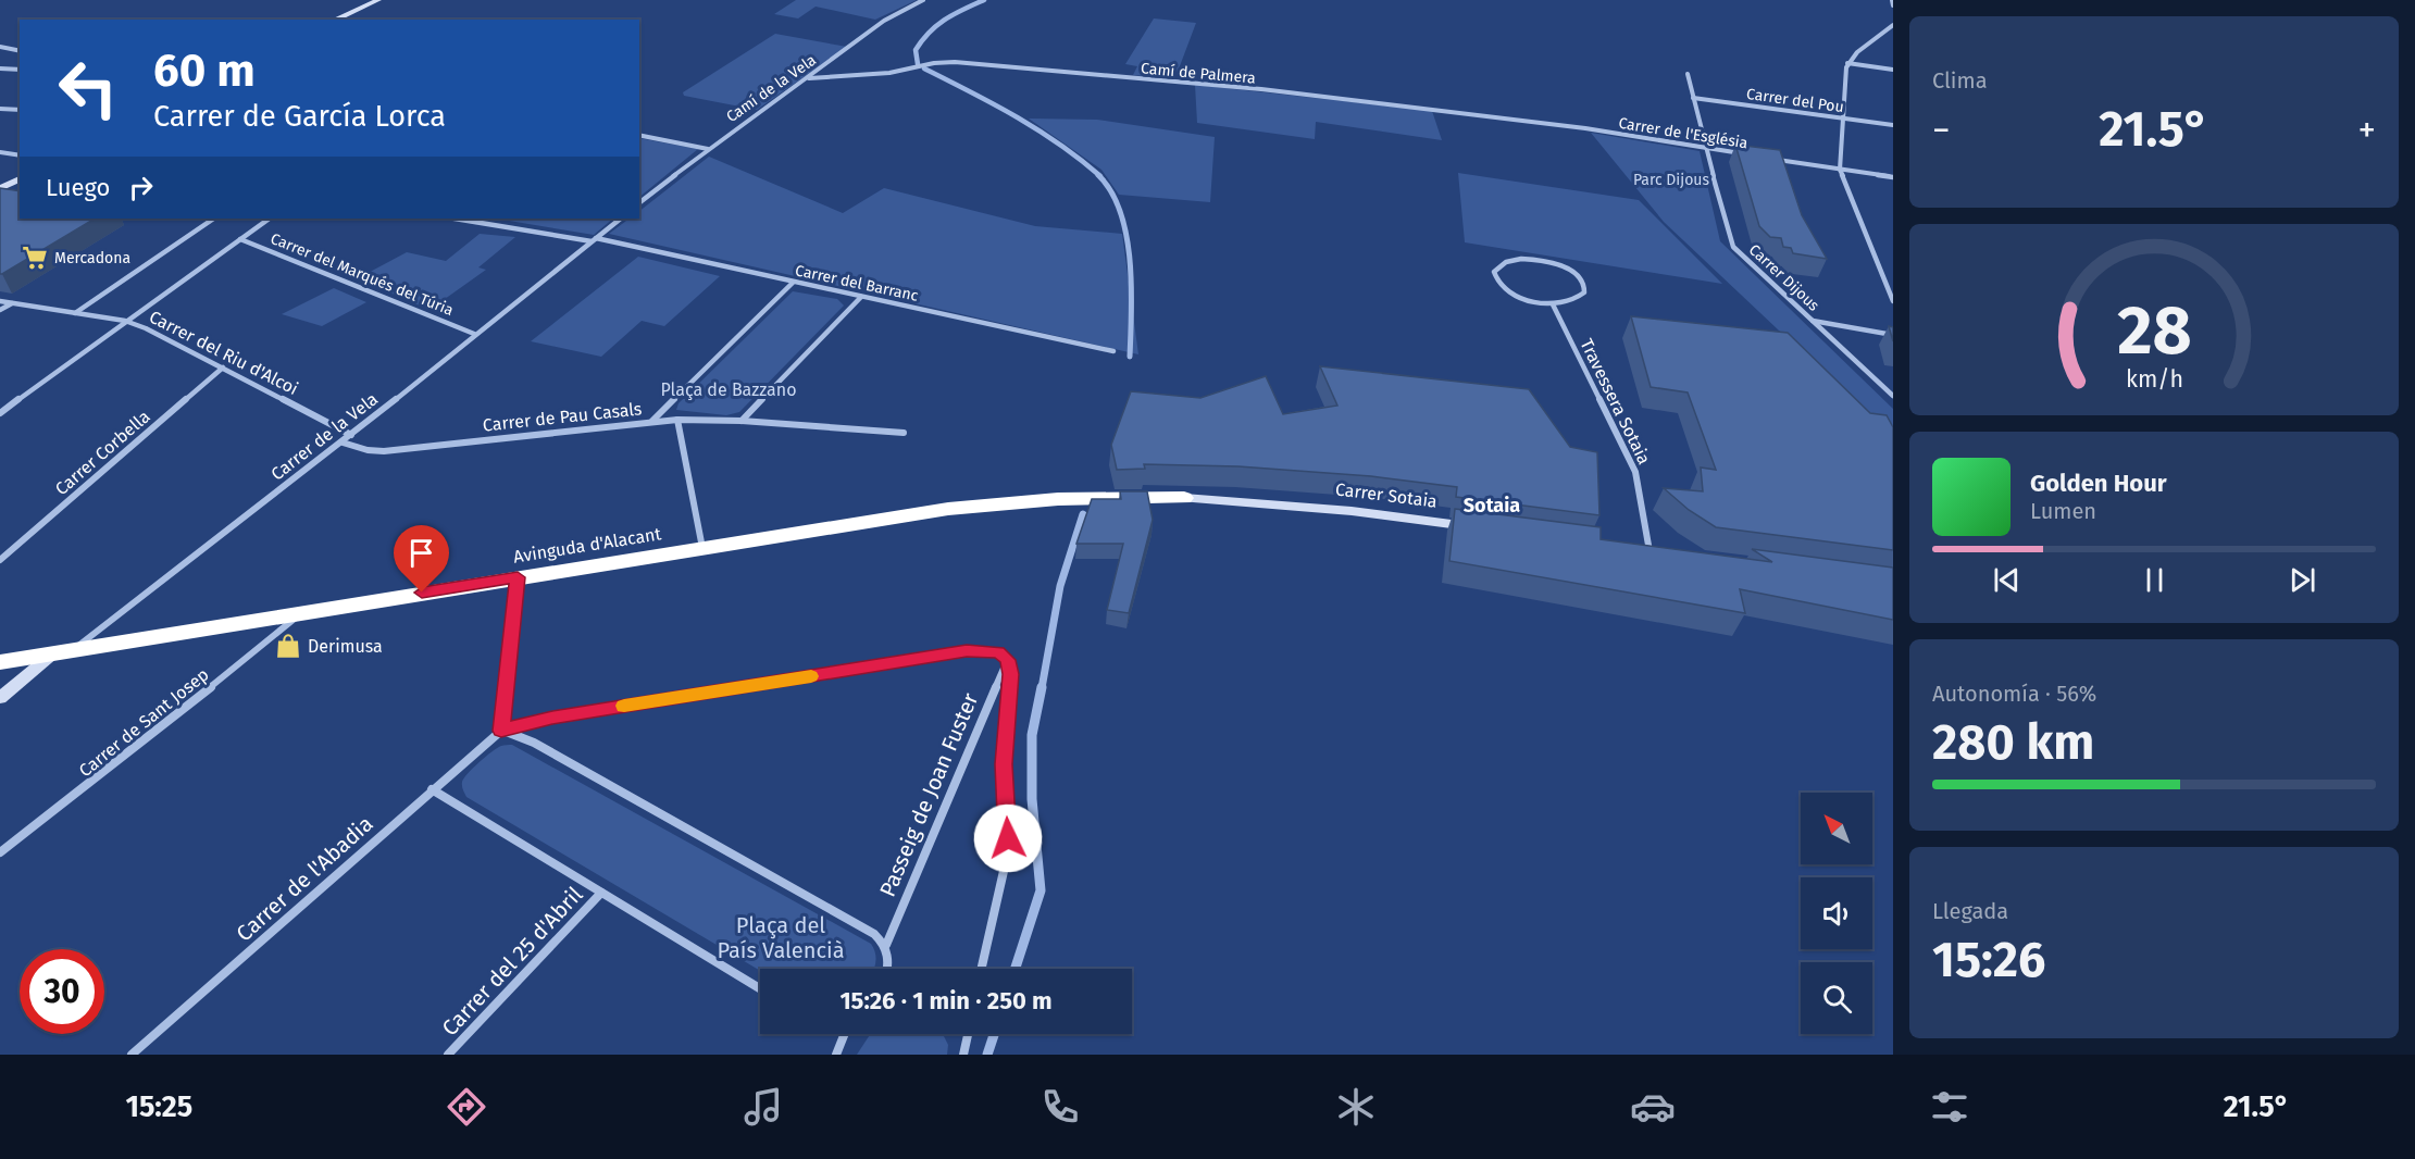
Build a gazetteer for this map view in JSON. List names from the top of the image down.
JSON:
{
  "streets": {
    "highway": ["Avinguda d'Alacant"],
    "main road": ["Carrer Sotaia"],
    "street": [
      "Camí de Palmera",
      "Camí de la Vela",
      "Carrer del Pou",
      "Carrer de l'Església",
      "Carrer del Marqués del Túria",
      "Carrer Dijous",
      "Carrer del Barranc",
      "Carrer del Riu d'Alcoi",
      "Travessera Sotaia",
      "Carrer de Pau Casals",
      "Carrer de la Vela",
      "Carrer Corbella",
      "Carrer de Sant Josep",
      "Passeig de Joan Fuster",
      "Carrer de l'Abadia",
      "Carrer del 25 d'Abril"
    ]
  },
  "crossings": [
    ["Camí de Palmera", "Camí de la Vela"],
    ["Camí de Palmera", "Carrer de l'Església"],
    ["Carrer del Pou", "Carrer Dijous"],
    ["Carrer de l'Església", "Carrer Dijous"],
    ["Carrer del Marqués del Túria", "Carrer de la Vela"],
    ["Carrer del Barranc", "Carrer de la Vela"],
    ["Carrer del Riu d'Alcoi", "Carrer de la Vela"],
    ["Carrer del Riu d'Alcoi", "Carrer Corbella"],
    ["Carrer de Pau Casals", "Carrer de la Vela"],
    ["Carrer de la Vela", "Avinguda d'Alacant"],
    ["Carrer Sotaia", "Avinguda d'Alacant"],
    ["Avinguda d'Alacant", "Carrer de Sant Josep"]
  ],
  "districts": ["Sotaia"],
  "parks": ["Parc Dijous", "Plaça de Bazzano", "Plaça del País Valencià"],
  "places": {
    "supermarket": ["Mercadona"],
    "shop": ["Derimusa"]
  },
  "north": "top left",
  "page": {
    "tile": [
      "Clima",
      ["Autonomía · 56%", "280 km"],
      ["Llegada", "15:26"]
    ],
    "turn": ["60 m", "Carrer de García Lorca"],
    "heat": ["−", "21.5°", "+"],
    "then": "Luego",
    "song": ["Golden Hour", "Lumen"],
    "limit": "30",
    "trip": "15:26 · 1 min · 250 m",
    "tabs": ["15:25", "21.5°"],
    "gauge": ["28", "km/h"]
  }
}
